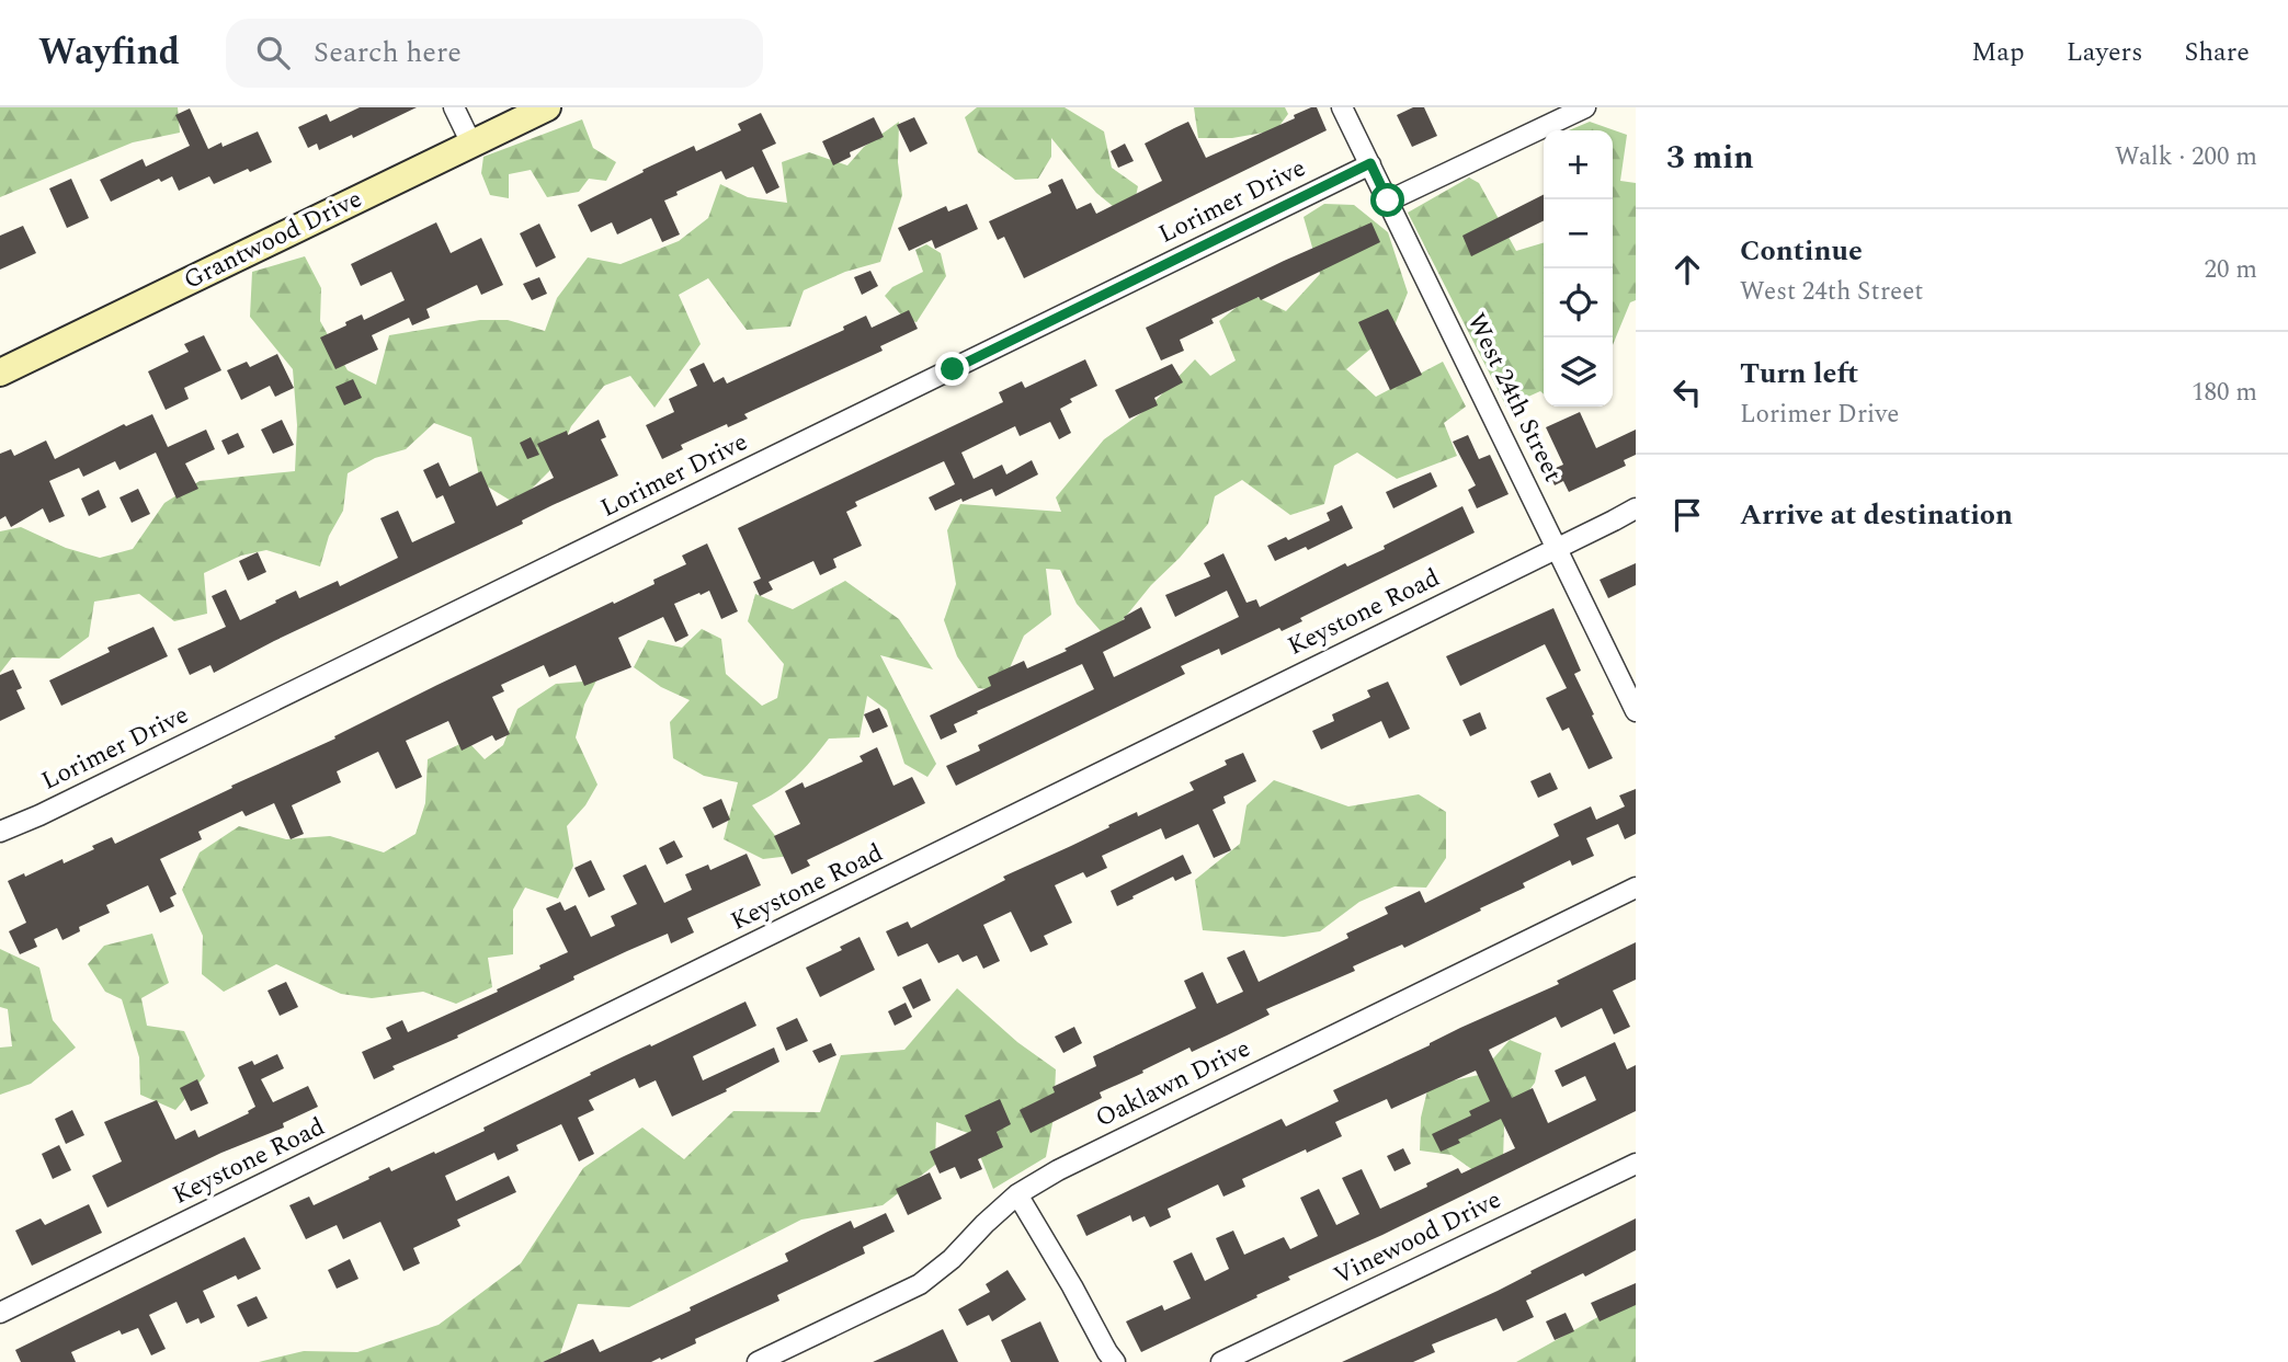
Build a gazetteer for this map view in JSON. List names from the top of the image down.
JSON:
{
  "streets": {
    "street": [
      "Lorimer Drive",
      "Grantwood Drive",
      "West 24th Street",
      "Keystone Road",
      "Oaklawn Drive",
      "Vinewood Drive"
    ]
  },
  "crossings": [
    ["Lorimer Drive", "West 24th Street"],
    ["West 24th Street", "Keystone Road"]
  ],
  "page": {
    "header": "Wayfind",
    "search": "Search here",
    "nav": ["Map", "Layers", "Share"],
    "heading": ["3 min", "Walk · 200 m"],
    "map_buttons": ["+", "−"],
    "list": [
      ["Continue", "West 24th Street", "20 m"],
      ["Turn left", "Lorimer Drive", "180 m"],
      "Arrive at destination"
    ]
  }
}
